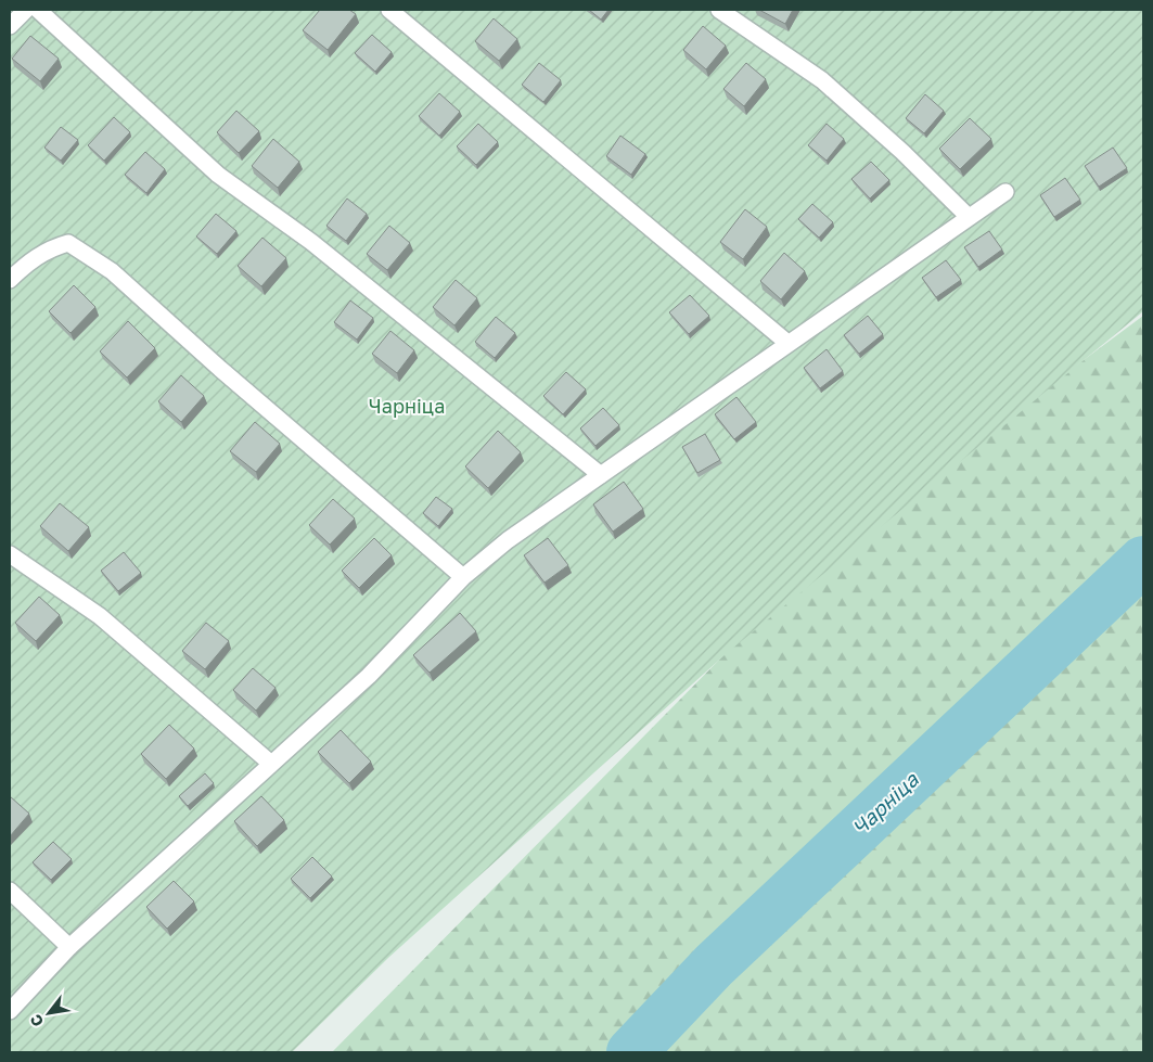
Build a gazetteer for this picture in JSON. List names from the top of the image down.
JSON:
{
  "water": ["Чарніца"],
  "parks": ["Чарніца"],
  "north": "bottom left"
}
